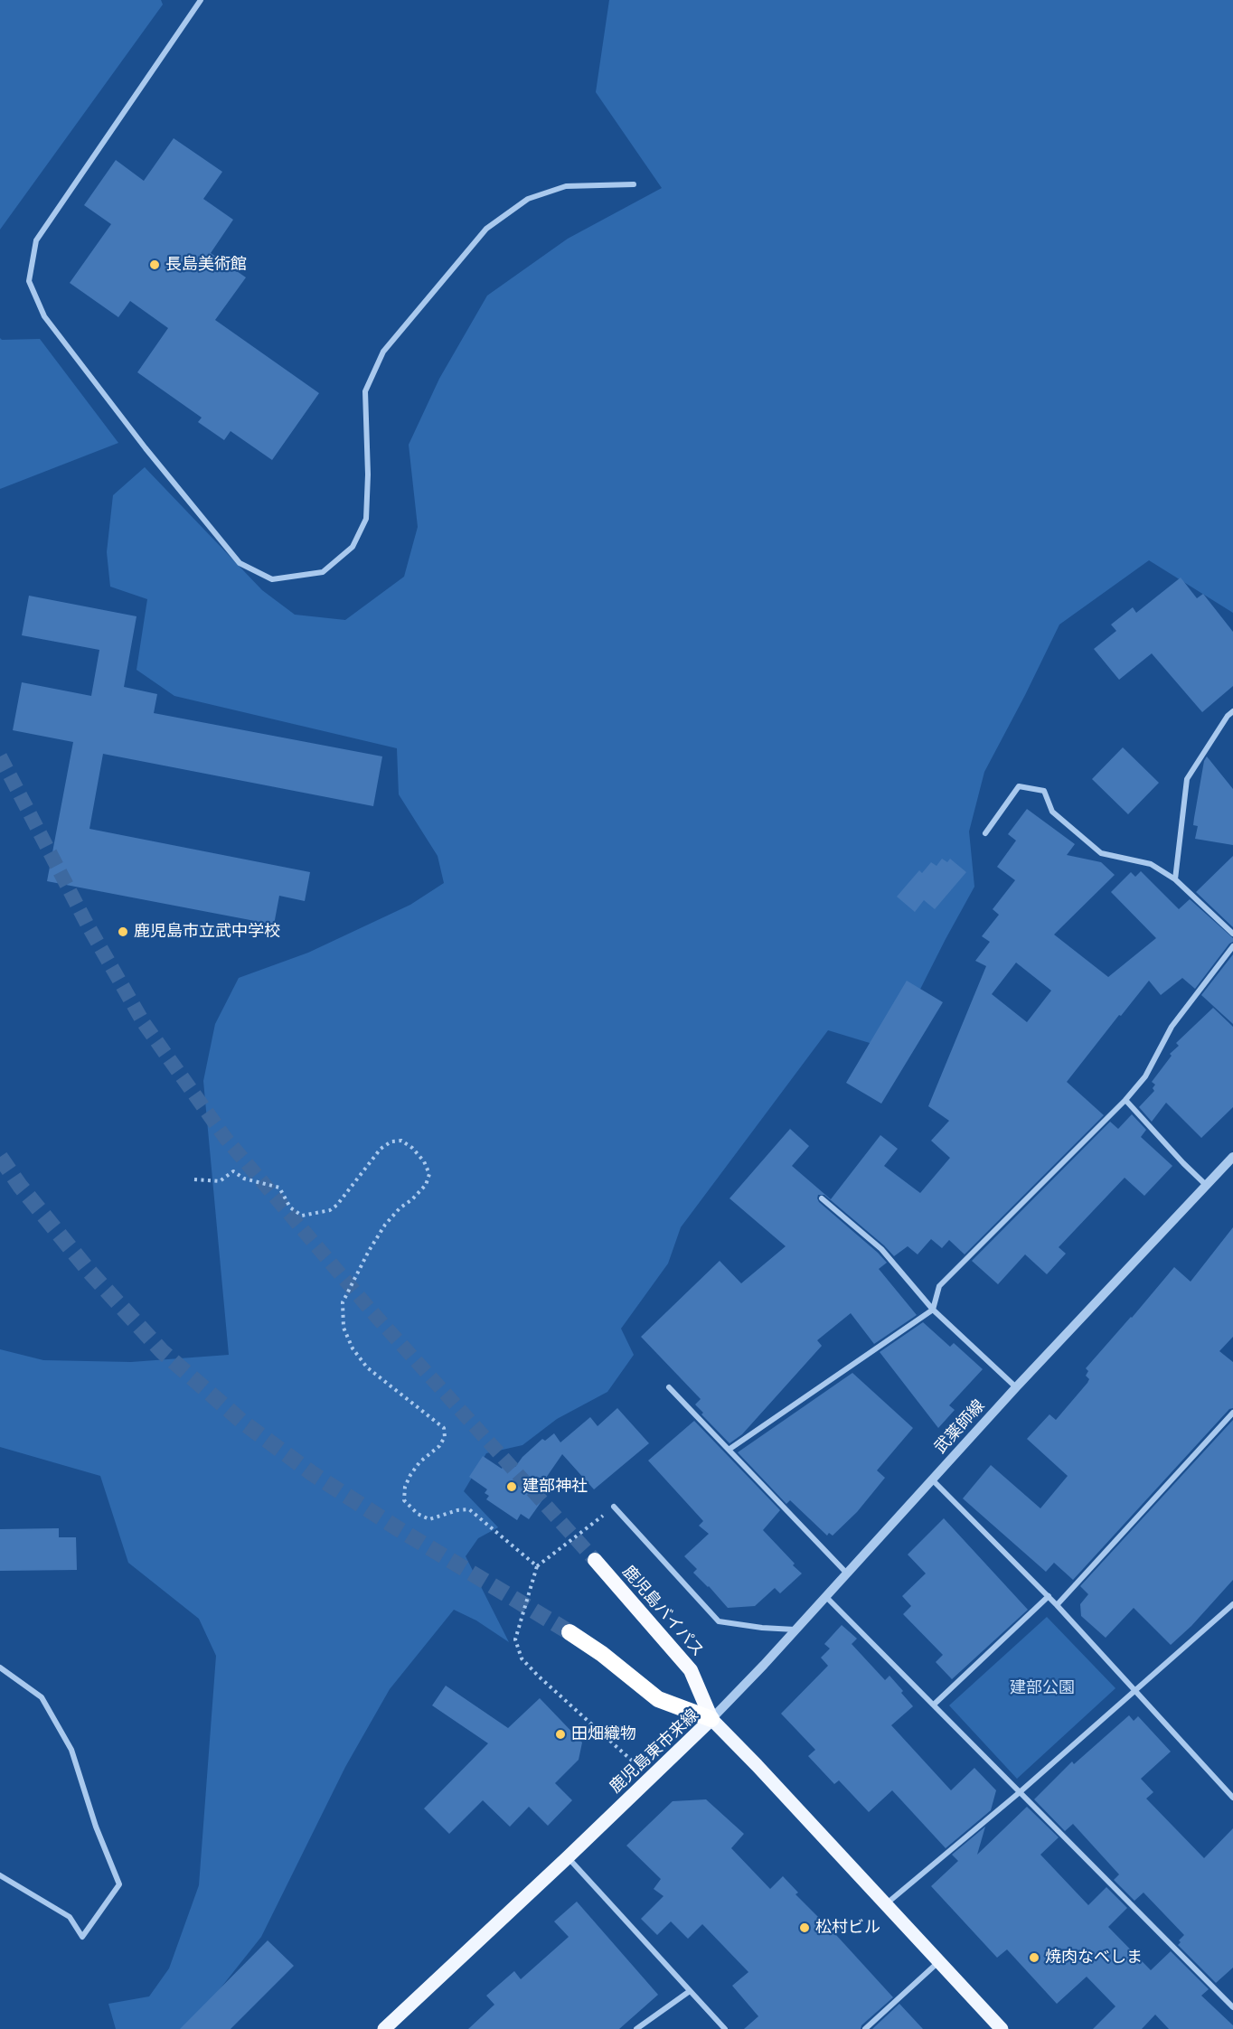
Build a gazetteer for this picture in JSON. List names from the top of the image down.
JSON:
{
  "streets": {
    "highway": ["鹿児島バイパス"],
    "main road": ["鹿児島東市来線"],
    "street": ["武薬師線"]
  },
  "crossings": [
    ["武薬師線", "鹿児島バイパス"],
    ["武薬師線", "鹿児島東市来線"],
    ["鹿児島バイパス", "鹿児島東市来線"]
  ],
  "parks": ["建部公園"],
  "places": [
    "長島美術館",
    "鹿児島市立武中学校",
    "建部神社",
    "田畑織物",
    "松村ビル",
    "焼肉なべしま"
  ]
}
